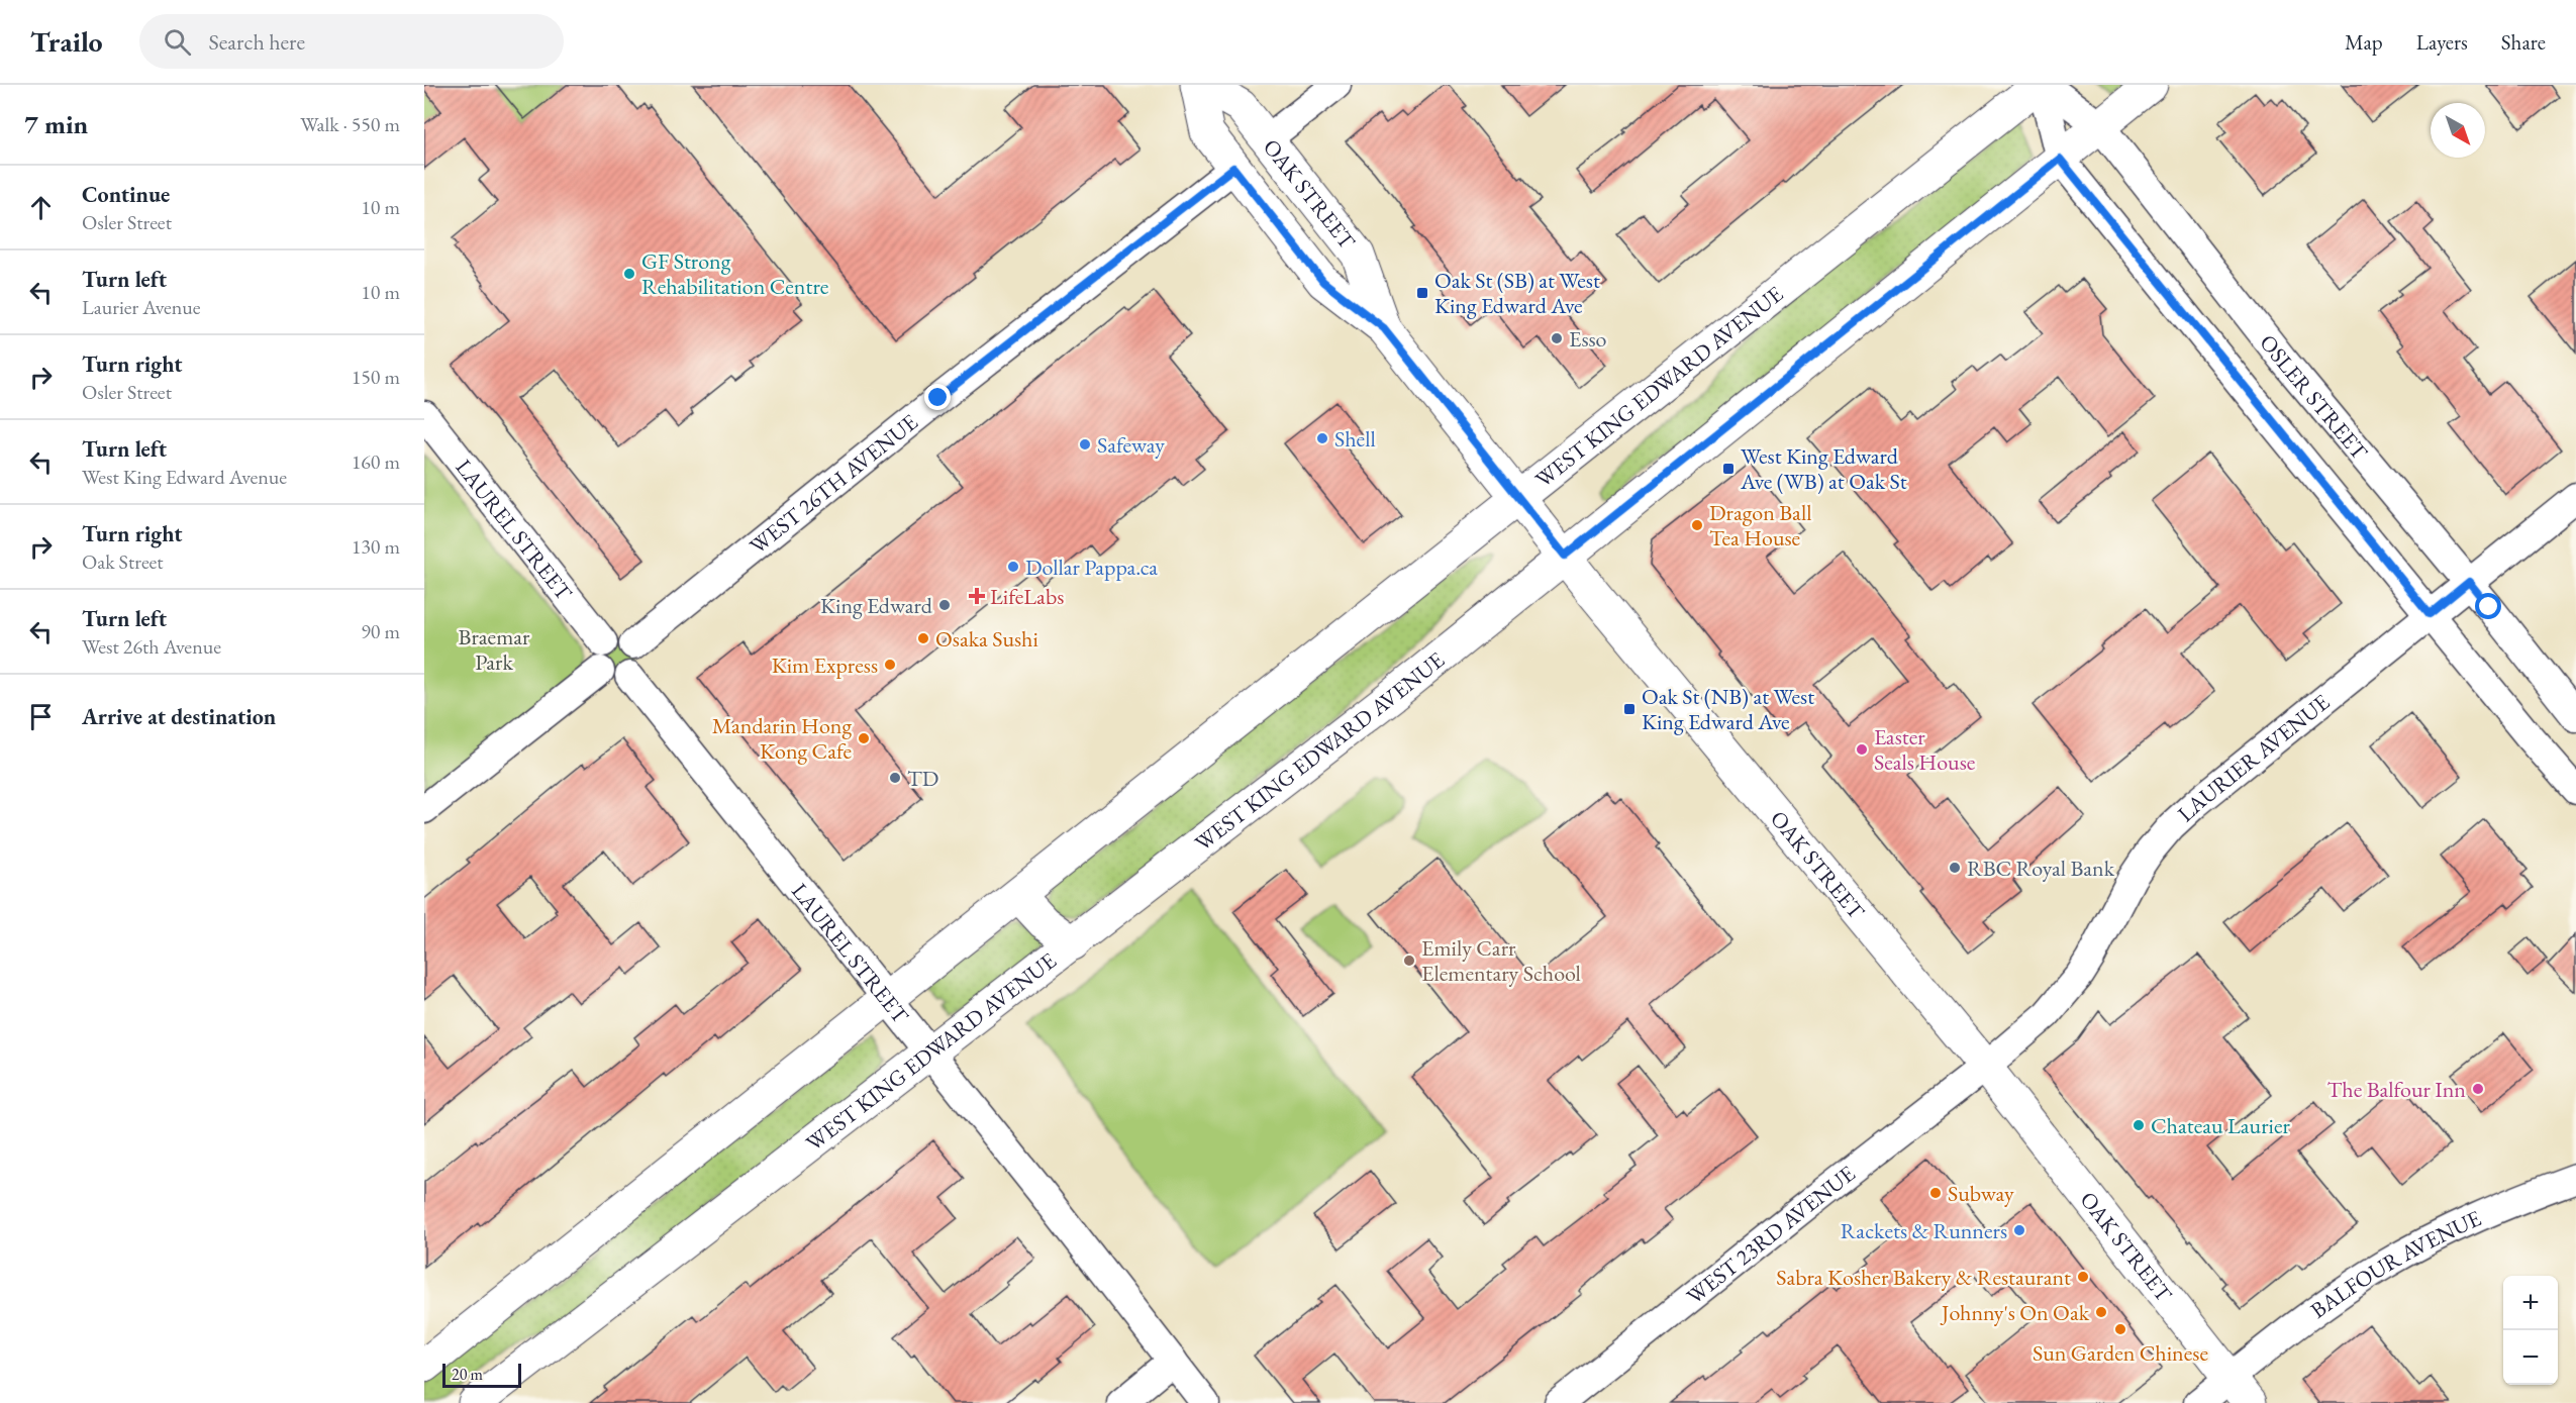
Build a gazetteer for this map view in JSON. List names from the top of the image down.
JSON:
{
  "streets": {
    "main road": ["OAK STREET", "WEST KING EDWARD AVENUE"],
    "street": [
      "OSLER STREET",
      "WEST 26TH AVENUE",
      "LAUREL STREET",
      "LAURIER AVENUE",
      "WEST 23RD AVENUE",
      "BALFOUR AVENUE"
    ]
  },
  "crossings": [
    ["OAK STREET", "WEST KING EDWARD AVENUE"],
    ["OAK STREET", "WEST 26TH AVENUE"],
    ["OAK STREET", "LAURIER AVENUE"],
    ["OAK STREET", "WEST 23RD AVENUE"],
    ["OAK STREET", "BALFOUR AVENUE"],
    ["WEST KING EDWARD AVENUE", "OSLER STREET"],
    ["WEST KING EDWARD AVENUE", "LAUREL STREET"],
    ["OSLER STREET", "LAURIER AVENUE"],
    ["WEST 26TH AVENUE", "LAUREL STREET"],
    ["LAURIER AVENUE", "WEST 23RD AVENUE"]
  ],
  "parks": ["Braemar Park"],
  "places": {
    "other": [
      "GF Strong Rehabilitation Centre",
      "Esso",
      "Shell",
      "Safeway",
      "Dragon Ball Tea House",
      "Dollar Pappa.ca",
      "King Edward",
      "Osaka Sushi",
      "Kim Express",
      "Mandarin Hong Kong Cafe",
      "Easter Seals House",
      "TD",
      "RBC Royal Bank",
      "Emily Carr Elementary School",
      "The Balfour Inn",
      "Chateau Laurier",
      "Subway",
      "Rackets & Runners",
      "Sabra Kosher Bakery & Restaurant",
      "Johnny's On Oak",
      "Sun Garden Chinese"
    ],
    "transit": ["Oak St (SB) at West King Edward Ave", "West King Edward Ave (WB) at Oak St", "Oak St (NB) at West King Edward Ave"],
    "health": ["LifeLabs"]
  },
  "scale_bar": "20 m",
  "north": "bottom right",
  "page": {
    "header": "Trailo",
    "search": "Search here",
    "nav": ["Map", "Layers", "Share"],
    "heading": ["7 min", "Walk · 550 m"],
    "list": [
      ["Continue", "Osler Street", "10 m"],
      ["Turn left", "Laurier Avenue", "10 m"],
      ["Turn right", "Osler Street", "150 m"],
      ["Turn left", "West King Edward Avenue", "160 m"],
      ["Turn right", "Oak Street", "130 m"],
      ["Turn left", "West 26th Avenue", "90 m"],
      "Arrive at destination"
    ],
    "map_buttons": ["+", "−"],
    "scale": "20 m"
  }
}
